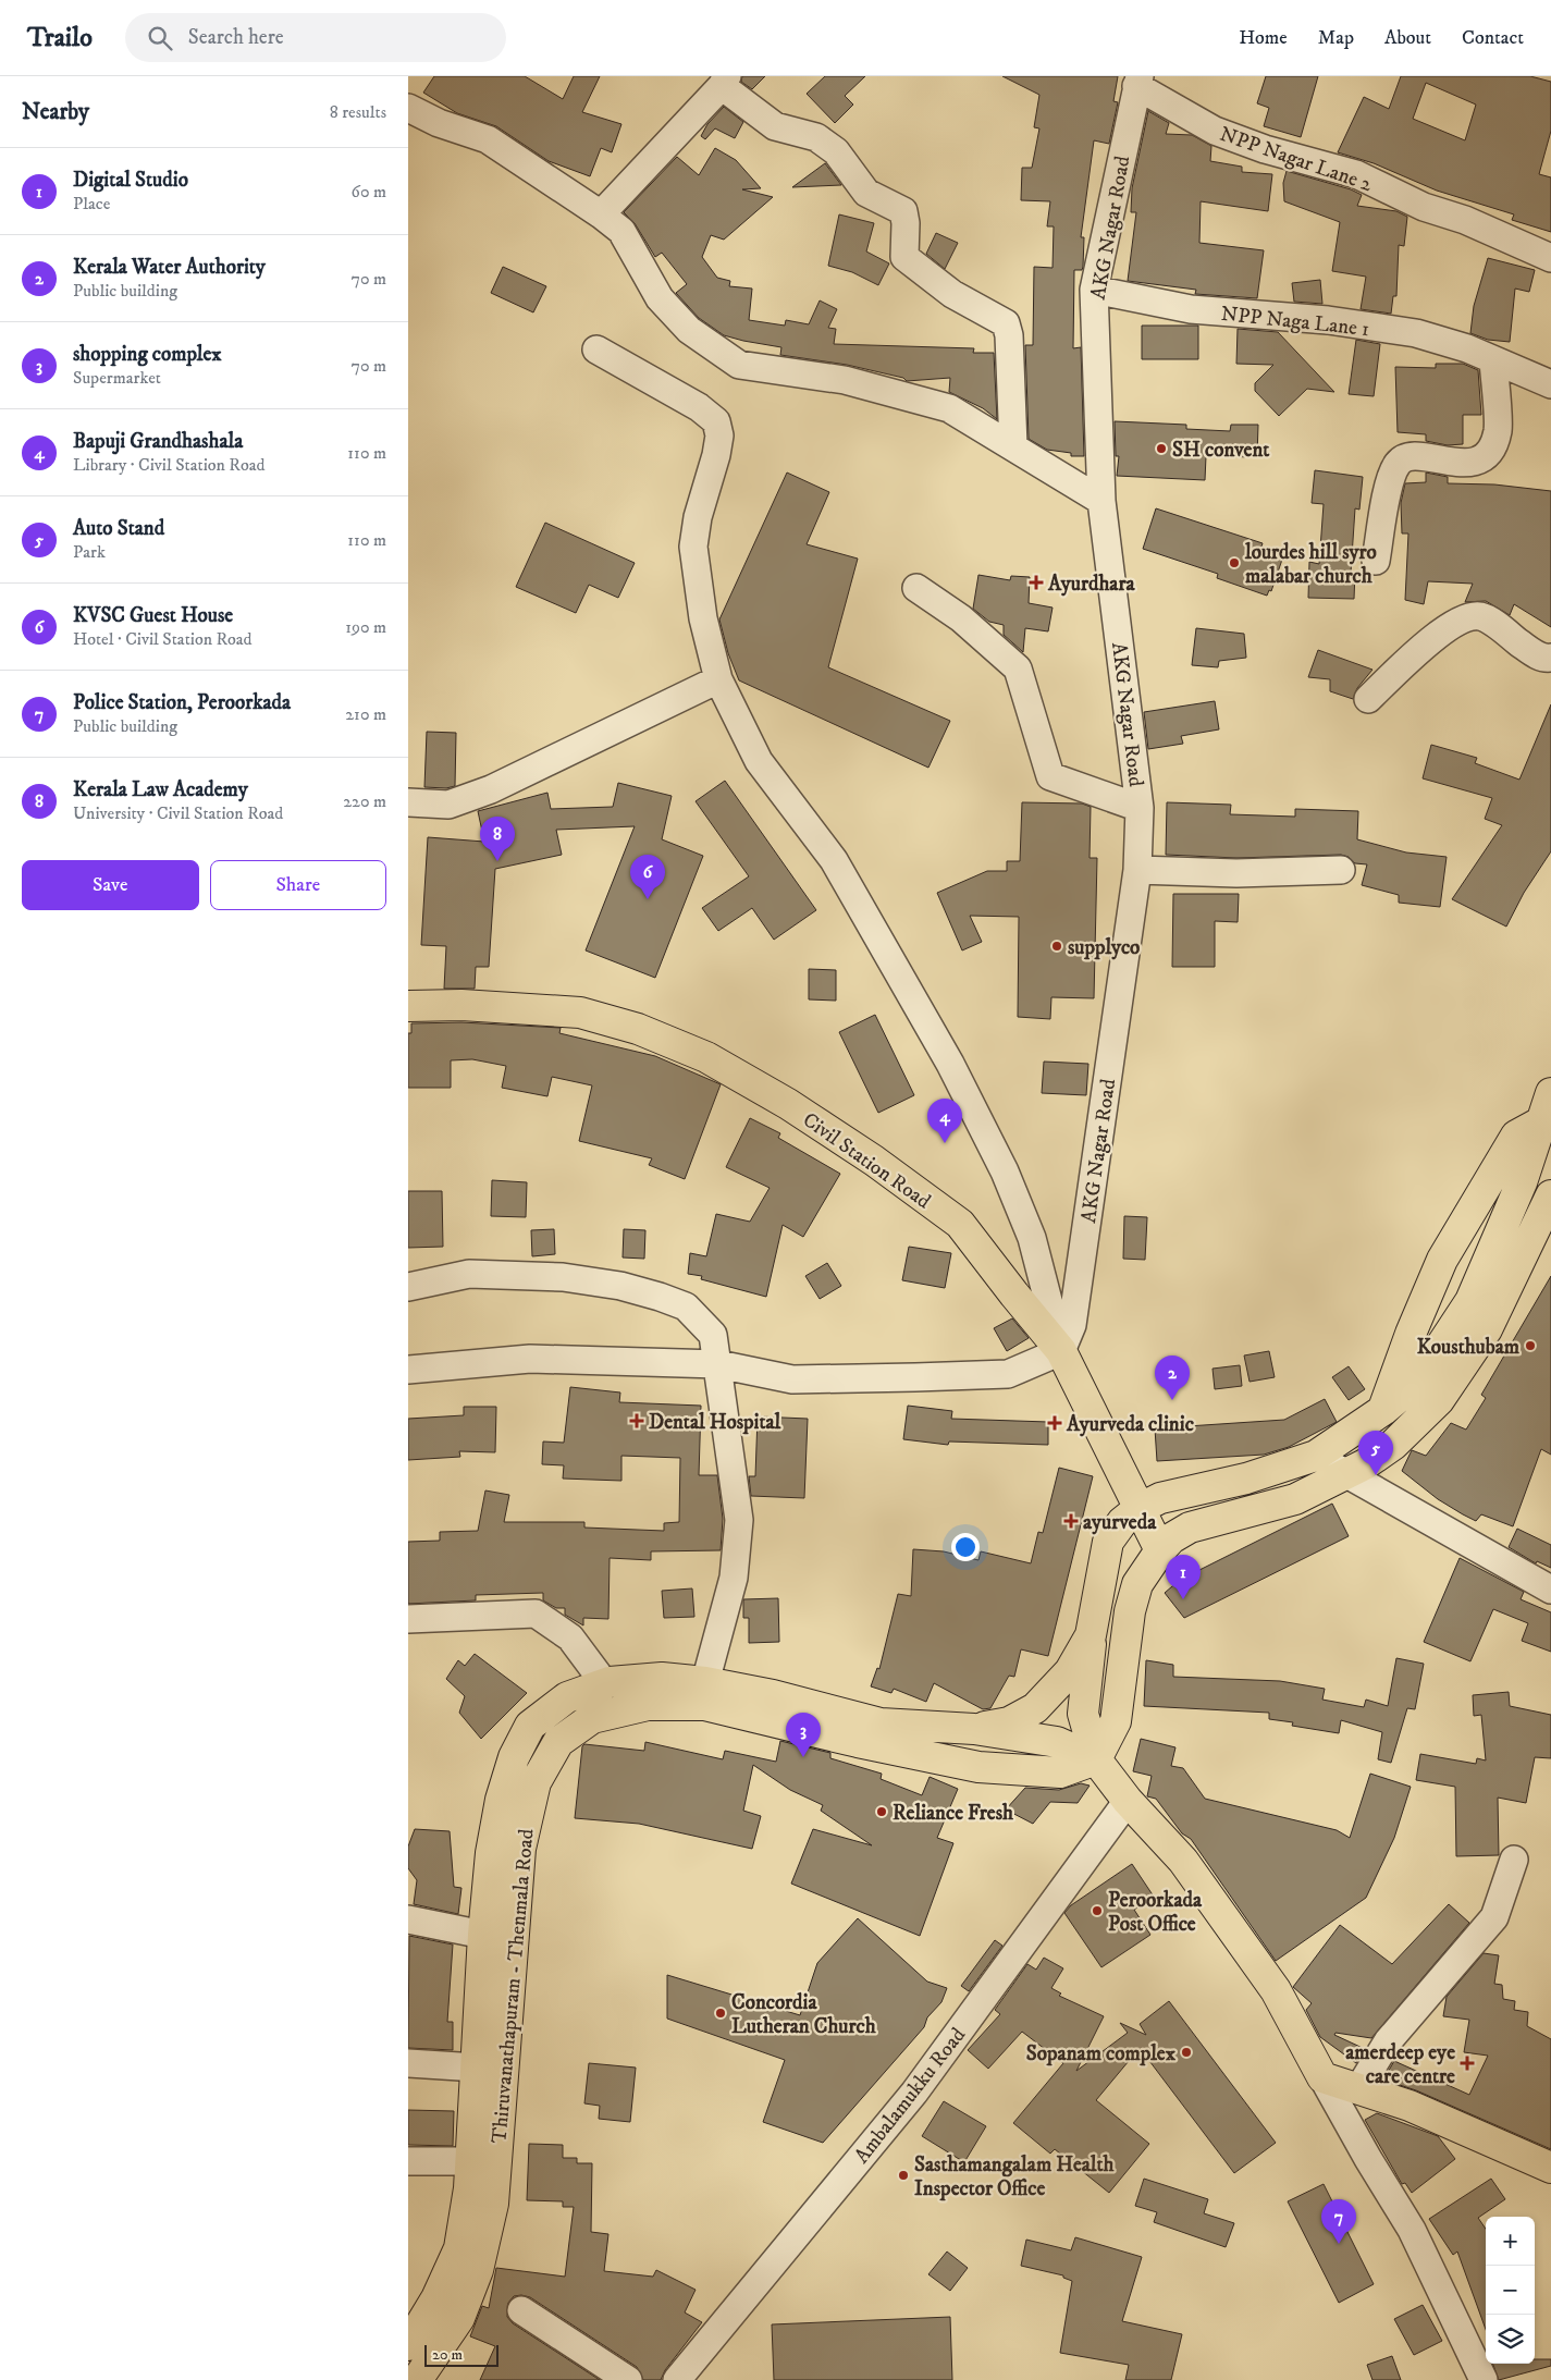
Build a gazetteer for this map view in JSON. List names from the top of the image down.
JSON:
{
  "streets": {
    "main road": ["Civil Station Road", "Thiruvanathapuram - Thenmala Road"],
    "street": [
      "NPP Nagar Lane 2",
      "AKG Nagar Road",
      "NPP Naga Lane 1",
      "Ambalamukku Road"
    ]
  },
  "crossings": [
    ["NPP Nagar Lane 2", "AKG Nagar Road"],
    ["AKG Nagar Road", "NPP Naga Lane 1"],
    ["AKG Nagar Road", "Civil Station Road"]
  ],
  "places": {
    "other": [
      "SH convent",
      "lourdes hill syro malabar church",
      "supplyco",
      "Kousthubam",
      "Reliance Fresh",
      "Peroorkada Post Office",
      "Concordia Lutheran Church",
      "Sopanam complex",
      "Sasthamangalam Health Inspector Office"
    ],
    "health": [
      "Ayurdhara",
      "Dental Hospital",
      "Ayurveda clinic",
      "ayurveda",
      "amerdeep eye care centre"
    ]
  },
  "scale_bar": "20 m",
  "page": {
    "header": "Trailo",
    "search": "Search here",
    "nav": [
      "Home",
      "Map",
      "About",
      "Contact"
    ],
    "heading": ["Nearby", "8 results"],
    "list": [
      {
        "mark": "1",
        "name": "Digital Studio",
        "note": "Place",
        "value": "60 m"
      },
      {
        "mark": "2",
        "name": "Kerala Water Authority",
        "note": "Public building",
        "value": "70 m"
      },
      {
        "mark": "3",
        "name": "shopping complex",
        "note": "Supermarket",
        "value": "70 m"
      },
      {
        "mark": "4",
        "name": "Bapuji Grandhashala",
        "note": "Library · Civil Station Road",
        "value": "110 m"
      },
      {
        "mark": "5",
        "name": "Auto Stand",
        "note": "Park",
        "value": "110 m"
      },
      {
        "mark": "6",
        "name": "KVSC Guest House",
        "note": "Hotel · Civil Station Road",
        "value": "190 m"
      },
      {
        "mark": "7",
        "name": "Police Station, Peroorkada",
        "note": "Public building",
        "value": "210 m"
      },
      {
        "mark": "8",
        "name": "Kerala Law Academy",
        "note": "University · Civil Station Road",
        "value": "220 m"
      }
    ],
    "pins": [
      "8",
      "6",
      "4",
      "2",
      "5",
      "1",
      "3",
      "7"
    ],
    "buttons": ["Save", "Share"],
    "map_buttons": ["+", "−"],
    "scale": "20 m"
  }
}
